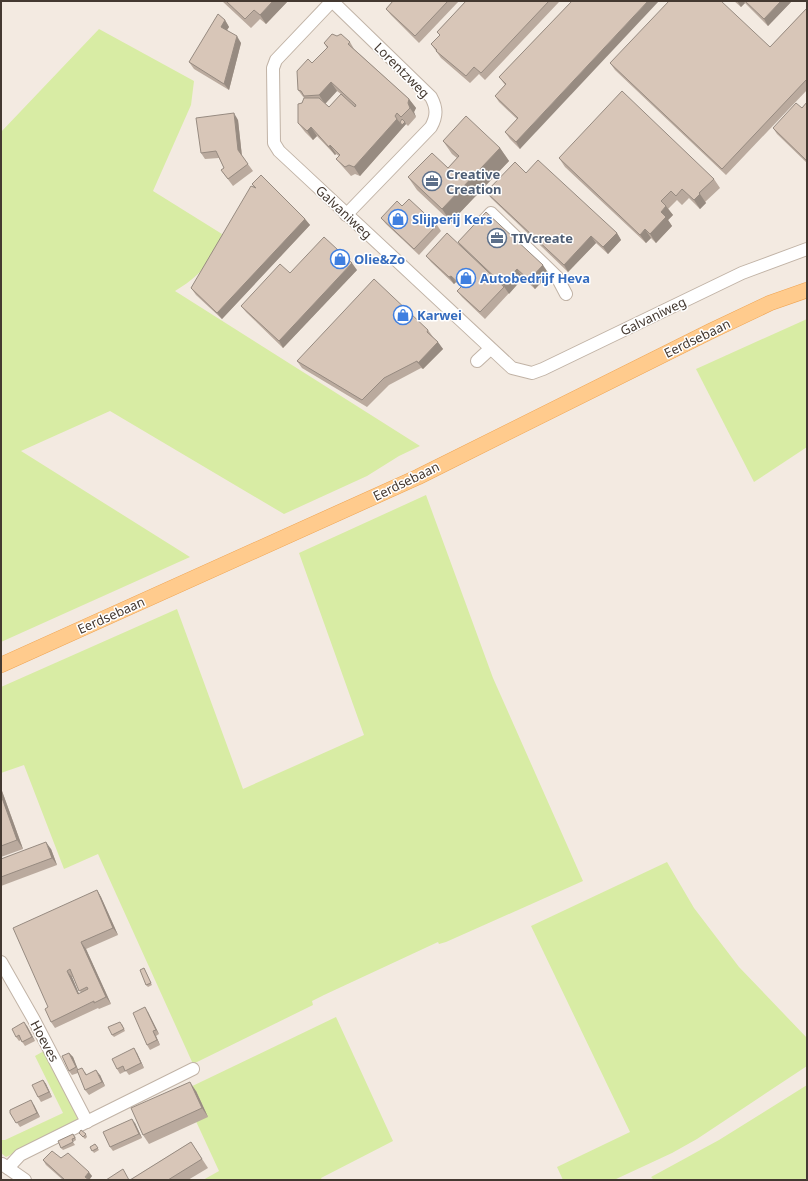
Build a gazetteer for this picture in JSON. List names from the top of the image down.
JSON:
{
  "streets": {
    "main road": ["Eerdsebaan"],
    "street": ["Lorentzweg", "Galvaniweg", "Hoeves"]
  },
  "crossings": [
    ["Lorentzweg", "Galvaniweg"]
  ],
  "places": {
    "office": ["Creative Creation", "TIVcreate"],
    "shop": [
      "Slijperij Kers",
      "Olie&Zo",
      "Autobedrijf Heva",
      "Karwei"
    ]
  }
}
